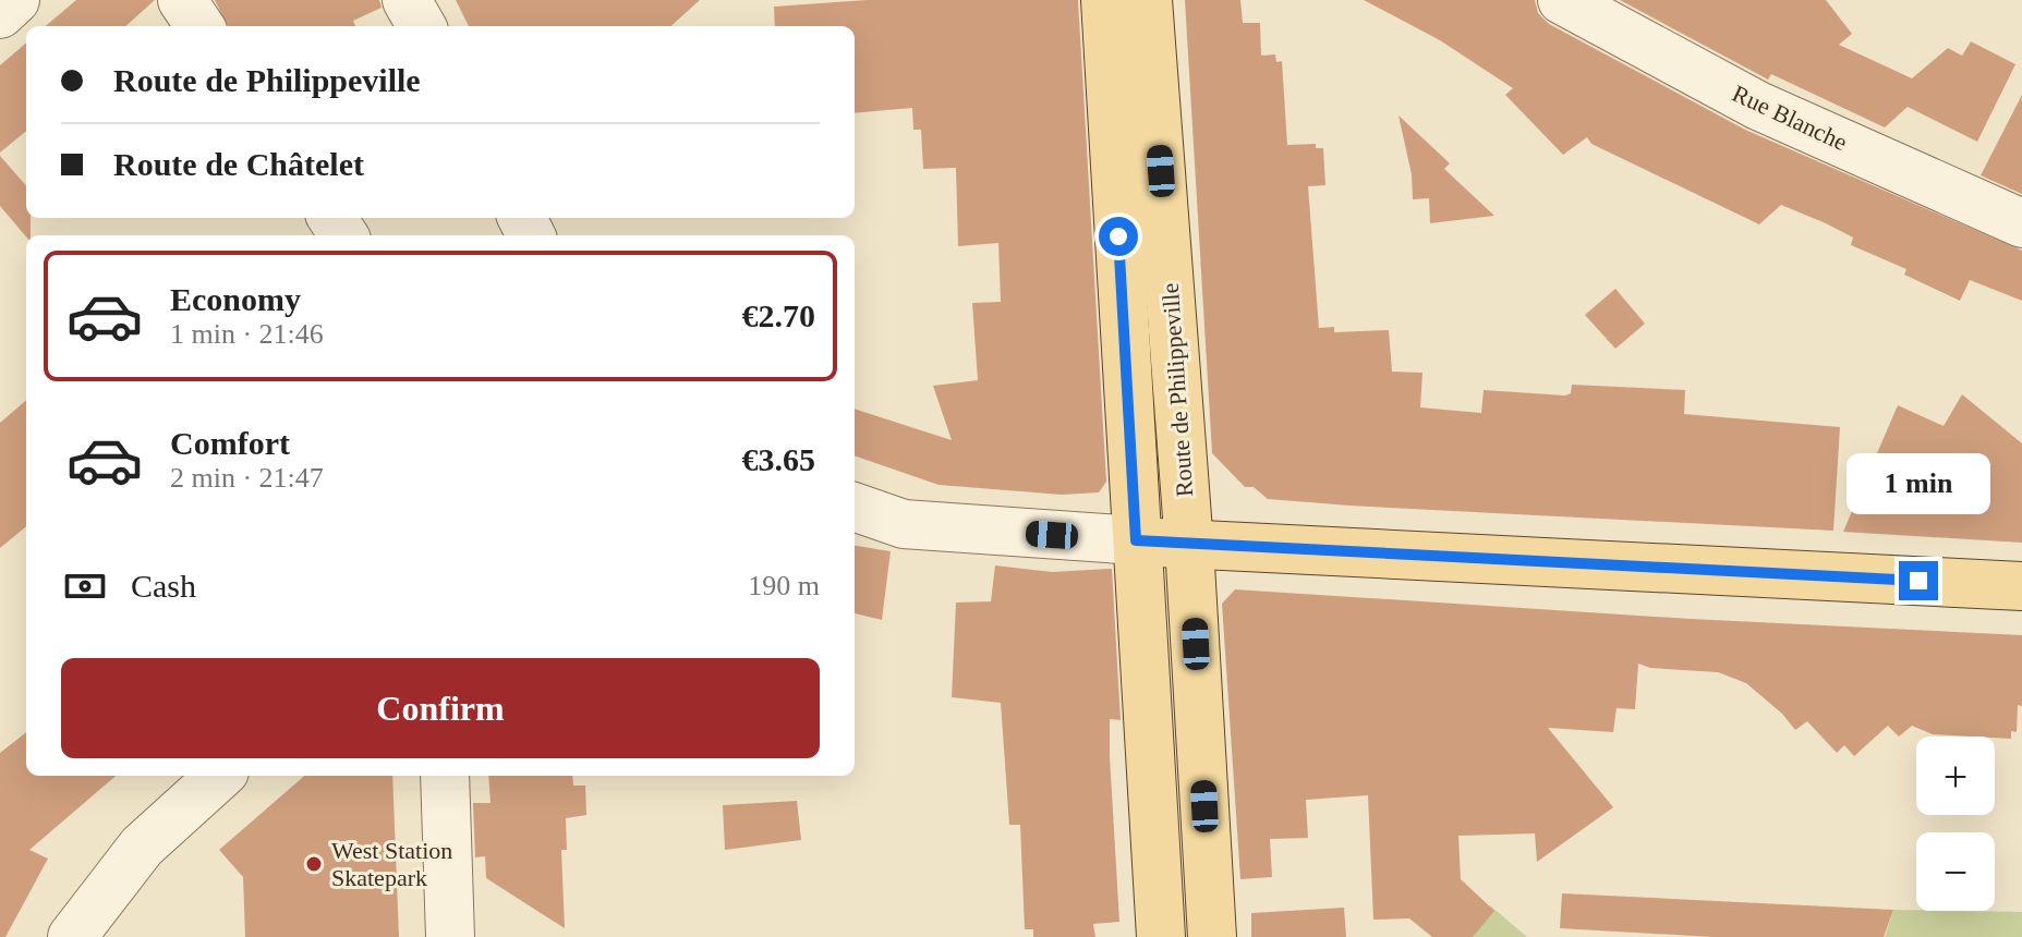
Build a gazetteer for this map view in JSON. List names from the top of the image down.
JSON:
{
  "streets": {
    "main road": ["Route de Philippeville"],
    "street": ["Rue Blanche"]
  },
  "places": ["West Station Skatepark"],
  "page": {
    "banner": ["Route de Philippeville", "Route de Châtelet"],
    "list": [
      {
        "name": "Economy",
        "note": "1 min · 21:46",
        "value": "€2.70"
      },
      {
        "name": "Comfort",
        "note": "2 min · 21:47",
        "value": "€3.65"
      }
    ],
    "bubble": "1 min",
    "pay": ["Cash", "190 m"],
    "buttons": "Confirm",
    "map_buttons": ["+", "−"]
  }
}
